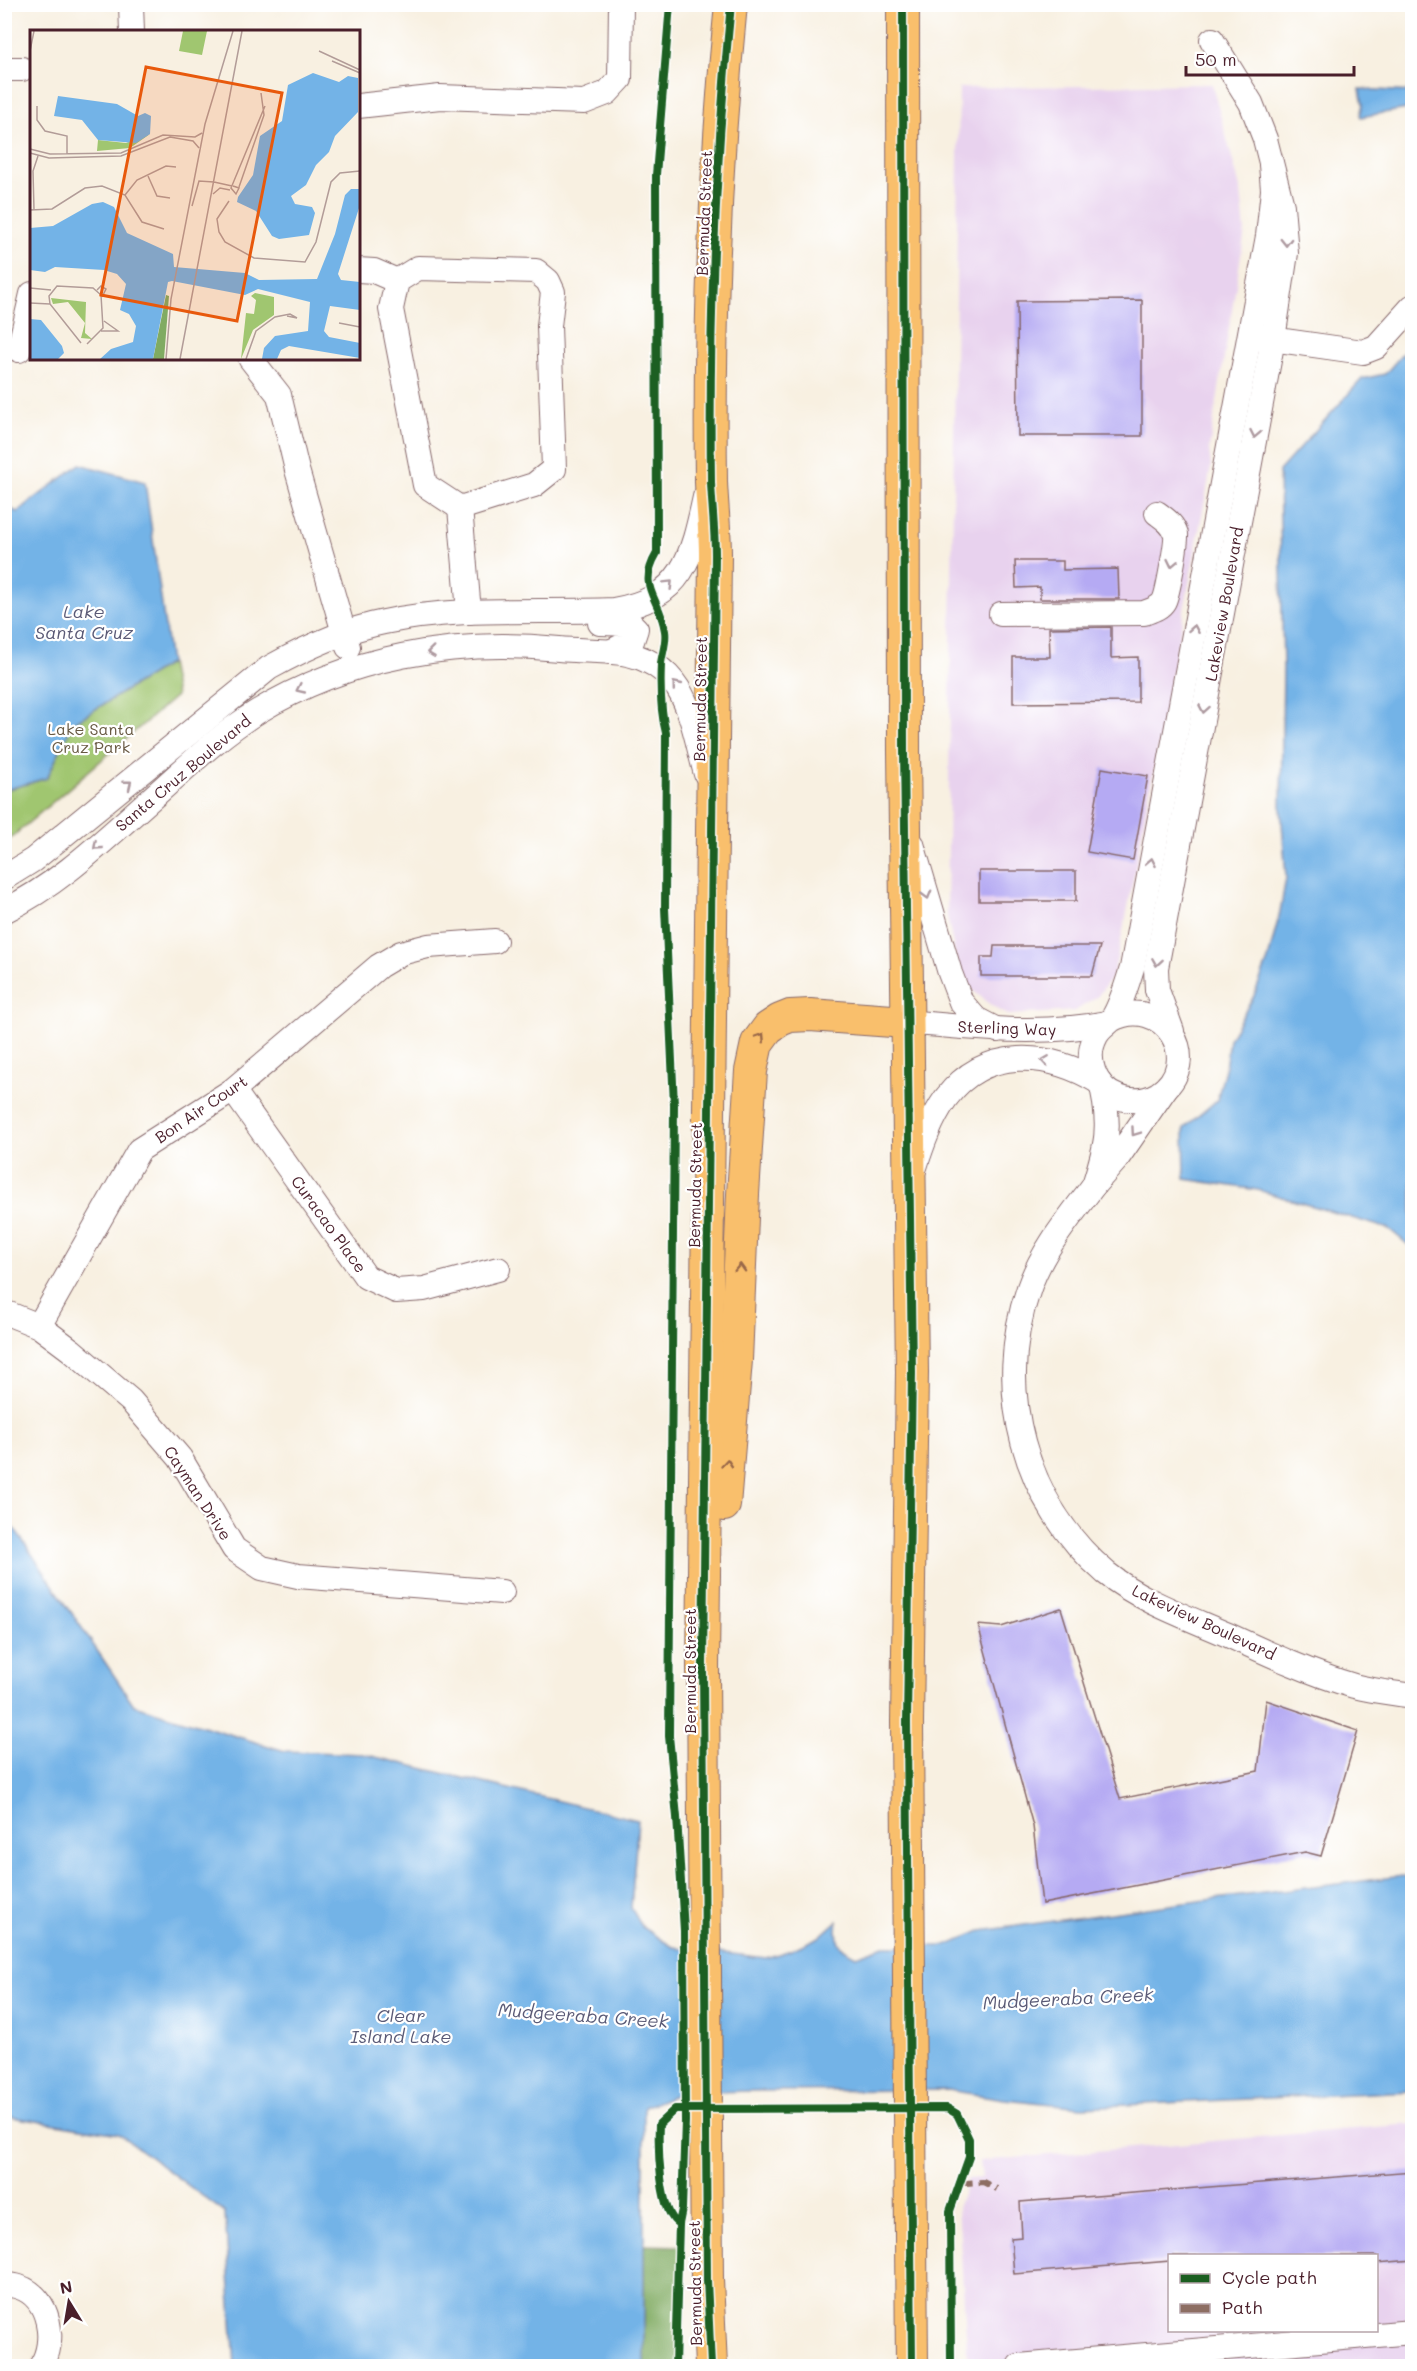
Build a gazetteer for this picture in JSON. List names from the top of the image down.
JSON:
{
  "streets": {
    "main road": ["Bermuda Street"],
    "street": [
      "Lakeview Boulevard",
      "Santa Cruz Boulevard",
      "Sterling Way",
      "Bon Air Court",
      "Curacao Place",
      "Cayman Drive"
    ]
  },
  "crossings": [
    ["Bermuda Street", "Santa Cruz Boulevard"],
    ["Lakeview Boulevard", "Sterling Way"],
    ["Bon Air Court", "Curacao Place"],
    ["Bon Air Court", "Cayman Drive"]
  ],
  "water": ["Lake Santa Cruz", "Mudgeeraba Creek", "Clear Island Lake"],
  "parks": ["Lake Santa Cruz Park"],
  "legend": ["Cycle path", "Path"],
  "scale_bar": "50 m",
  "north": "top"
}
